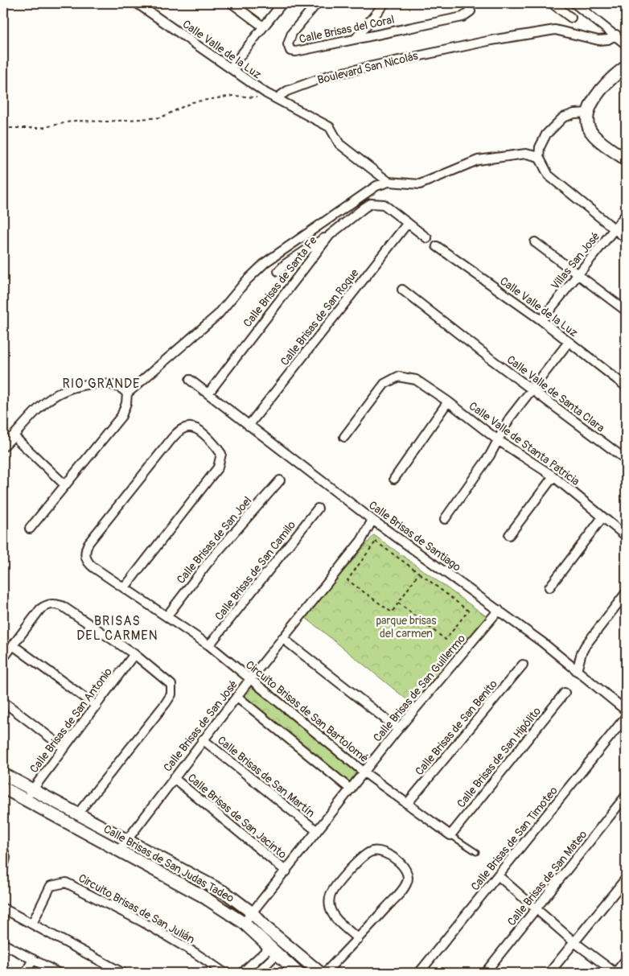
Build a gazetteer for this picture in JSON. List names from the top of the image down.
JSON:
{
  "streets": {
    "street": [
      "Calle Brisas del Coral",
      "Calle Valle de la Luz",
      "Boulevard San Nicolás",
      "Villas San José",
      "Calle Brisas de Santa Fe",
      "Calle Brisas de San Roque",
      "Calle Valle de Santa Clara",
      "Calle Valle de Stanta Patricia",
      "Calle Brisas de Santiago",
      "Calle Brisas de San Joel",
      "Calle Brisas de San Camilo",
      "Calle Brisas de San Guillermo",
      "Circuito Brisas de San Bartolomé",
      "Calle Brisas de San Antonio",
      "Calle Brisas de San José",
      "Calle Brisas de San Benito",
      "Calle Brisas de San Hipólito",
      "Calle Brisas de San Martín",
      "Calle Brisas de San Jacinto",
      "Calle Brisas de San Timoteo",
      "Calle Brisas de San Judas Tadeo",
      "Calle Brisas de San Mateo",
      "Circuito Brisas de San Julián"
    ]
  },
  "crossings": [
    ["Calle Valle de la Luz", "Boulevard San Nicolás"],
    ["Calle Valle de la Luz", "Villas San José"],
    ["Calle Brisas de Santa Fe", "Calle Brisas de San Roque"],
    ["Calle Brisas de Santa Fe", "Calle Brisas de Santiago"],
    ["Calle Brisas de San Roque", "Calle Brisas de Santiago"],
    ["Calle Brisas de Santiago", "Calle Brisas de San Guillermo"],
    ["Calle Brisas de Santiago", "Calle Brisas de San José"],
    ["Calle Brisas de San Joel", "Circuito Brisas de San Bartolomé"],
    ["Calle Brisas de San Camilo", "Circuito Brisas de San Bartolomé"],
    ["Calle Brisas de San Guillermo", "Circuito Brisas de San Bartolomé"],
    ["Calle Brisas de San Guillermo", "Calle Brisas de San Martín"],
    ["Calle Brisas de San Guillermo", "Calle Brisas de San Jacinto"],
    ["Calle Brisas de San Guillermo", "Calle Brisas de San Judas Tadeo"],
    ["Circuito Brisas de San Bartolomé", "Calle Brisas de San José"],
    ["Circuito Brisas de San Bartolomé", "Calle Brisas de San Benito"],
    ["Circuito Brisas de San Bartolomé", "Calle Brisas de San Hipólito"],
    ["Calle Brisas de San Antonio", "Calle Brisas de San Judas Tadeo"],
    ["Calle Brisas de San José", "Calle Brisas de San Martín"],
    ["Calle Brisas de San José", "Calle Brisas de San Jacinto"],
    ["Calle Brisas de San José", "Calle Brisas de San Judas Tadeo"]
  ],
  "districts": ["RIO GRANDE", "BRISAS DEL CARMEN"],
  "parks": ["parque brisas del carmen"]
}
